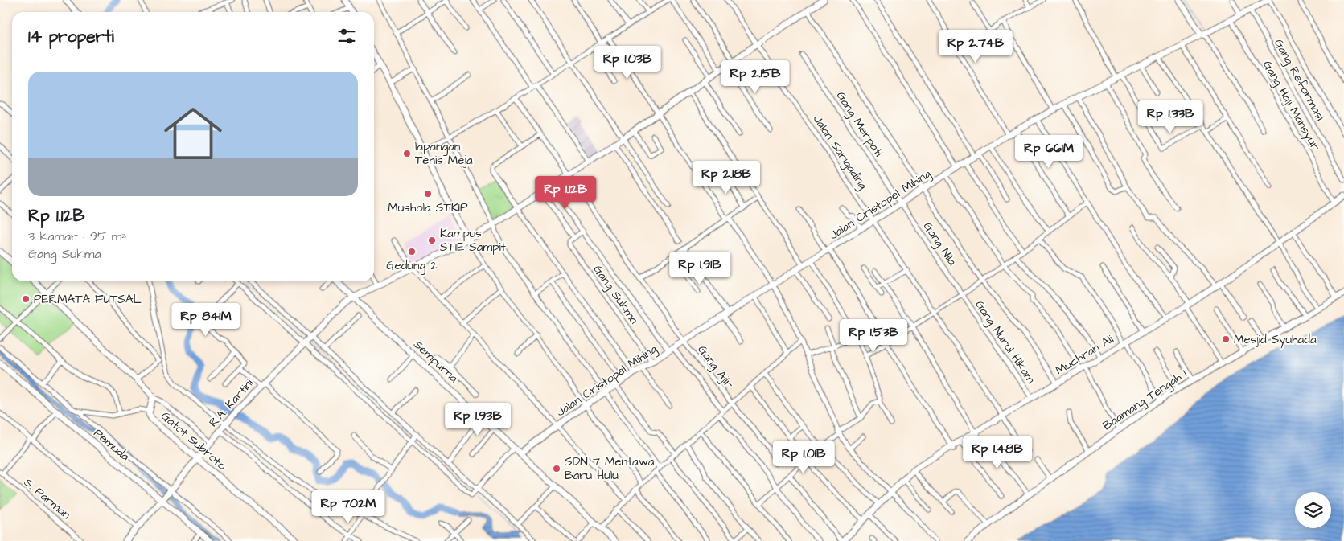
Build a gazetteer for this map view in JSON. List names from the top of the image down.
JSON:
{
  "streets": {
    "street": [
      "Gang Reformasi",
      "Gang Haji Mansyur",
      "Gang Merpati",
      "Jalan Sarigading",
      "Jalan Cristopel Mihing",
      "Gang Nila",
      "Gang Sukma",
      "Gang Nurul Hikam",
      "Muchran Ali",
      "Sempurna",
      "Gang Ajir",
      "Baamang Tengah 1",
      "R.A. Kartini",
      "Gatot Subroto",
      "Pemuda",
      "S. Parman"
    ]
  },
  "crossings": [
    ["Gang Reformasi", "Jalan Cristopel Mihing"],
    ["Gang Haji Mansyur", "Jalan Cristopel Mihing"],
    ["Gang Haji Mansyur", "Muchran Ali"],
    ["Gang Merpati", "Jalan Cristopel Mihing"],
    ["Gang Merpati", "Gang Nila"],
    ["Jalan Sarigading", "Jalan Cristopel Mihing"],
    ["Jalan Sarigading", "Muchran Ali"],
    ["Jalan Sarigading", "R.A. Kartini"],
    ["Jalan Cristopel Mihing", "Gang Nila"],
    ["Jalan Cristopel Mihing", "Gang Sukma"],
    ["Jalan Cristopel Mihing", "Sempurna"],
    ["Jalan Cristopel Mihing", "Gang Ajir"],
    ["Gang Nila", "Gang Nurul Hikam"],
    ["Gang Nurul Hikam", "Muchran Ali"],
    ["Sempurna", "R.A. Kartini"],
    ["Gang Ajir", "R.A. Kartini"],
    ["R.A. Kartini", "Gatot Subroto"],
    ["R.A. Kartini", "Pemuda"]
  ],
  "places": [
    "lapangan Tenis Meja",
    "Mushola STKIP",
    "Kampus STIE Sampit",
    "Gedung 2",
    "PERMATA FUTSAL",
    "Mesjid Syuhada",
    "SDN 7 Mentawa Baru Hulu"
  ],
  "page": {
    "heading": "14 properti",
    "price": [
      "Rp 2.74B",
      "Rp 1.03B",
      "Rp 2.15B",
      "Rp 1.33B",
      "Rp 661M",
      "Rp 2.18B",
      "Rp 1.12B",
      "Rp 1.91B",
      "Rp 841M",
      "Rp 1.53B",
      "Rp 1.93B",
      "Rp 1.48B",
      "Rp 1.01B",
      "Rp 702M"
    ],
    "list": [
      {
        "name": "Rp 1.12B",
        "note": "3 kamar · 95 m² · Gang Sukma"
      }
    ]
  }
}
